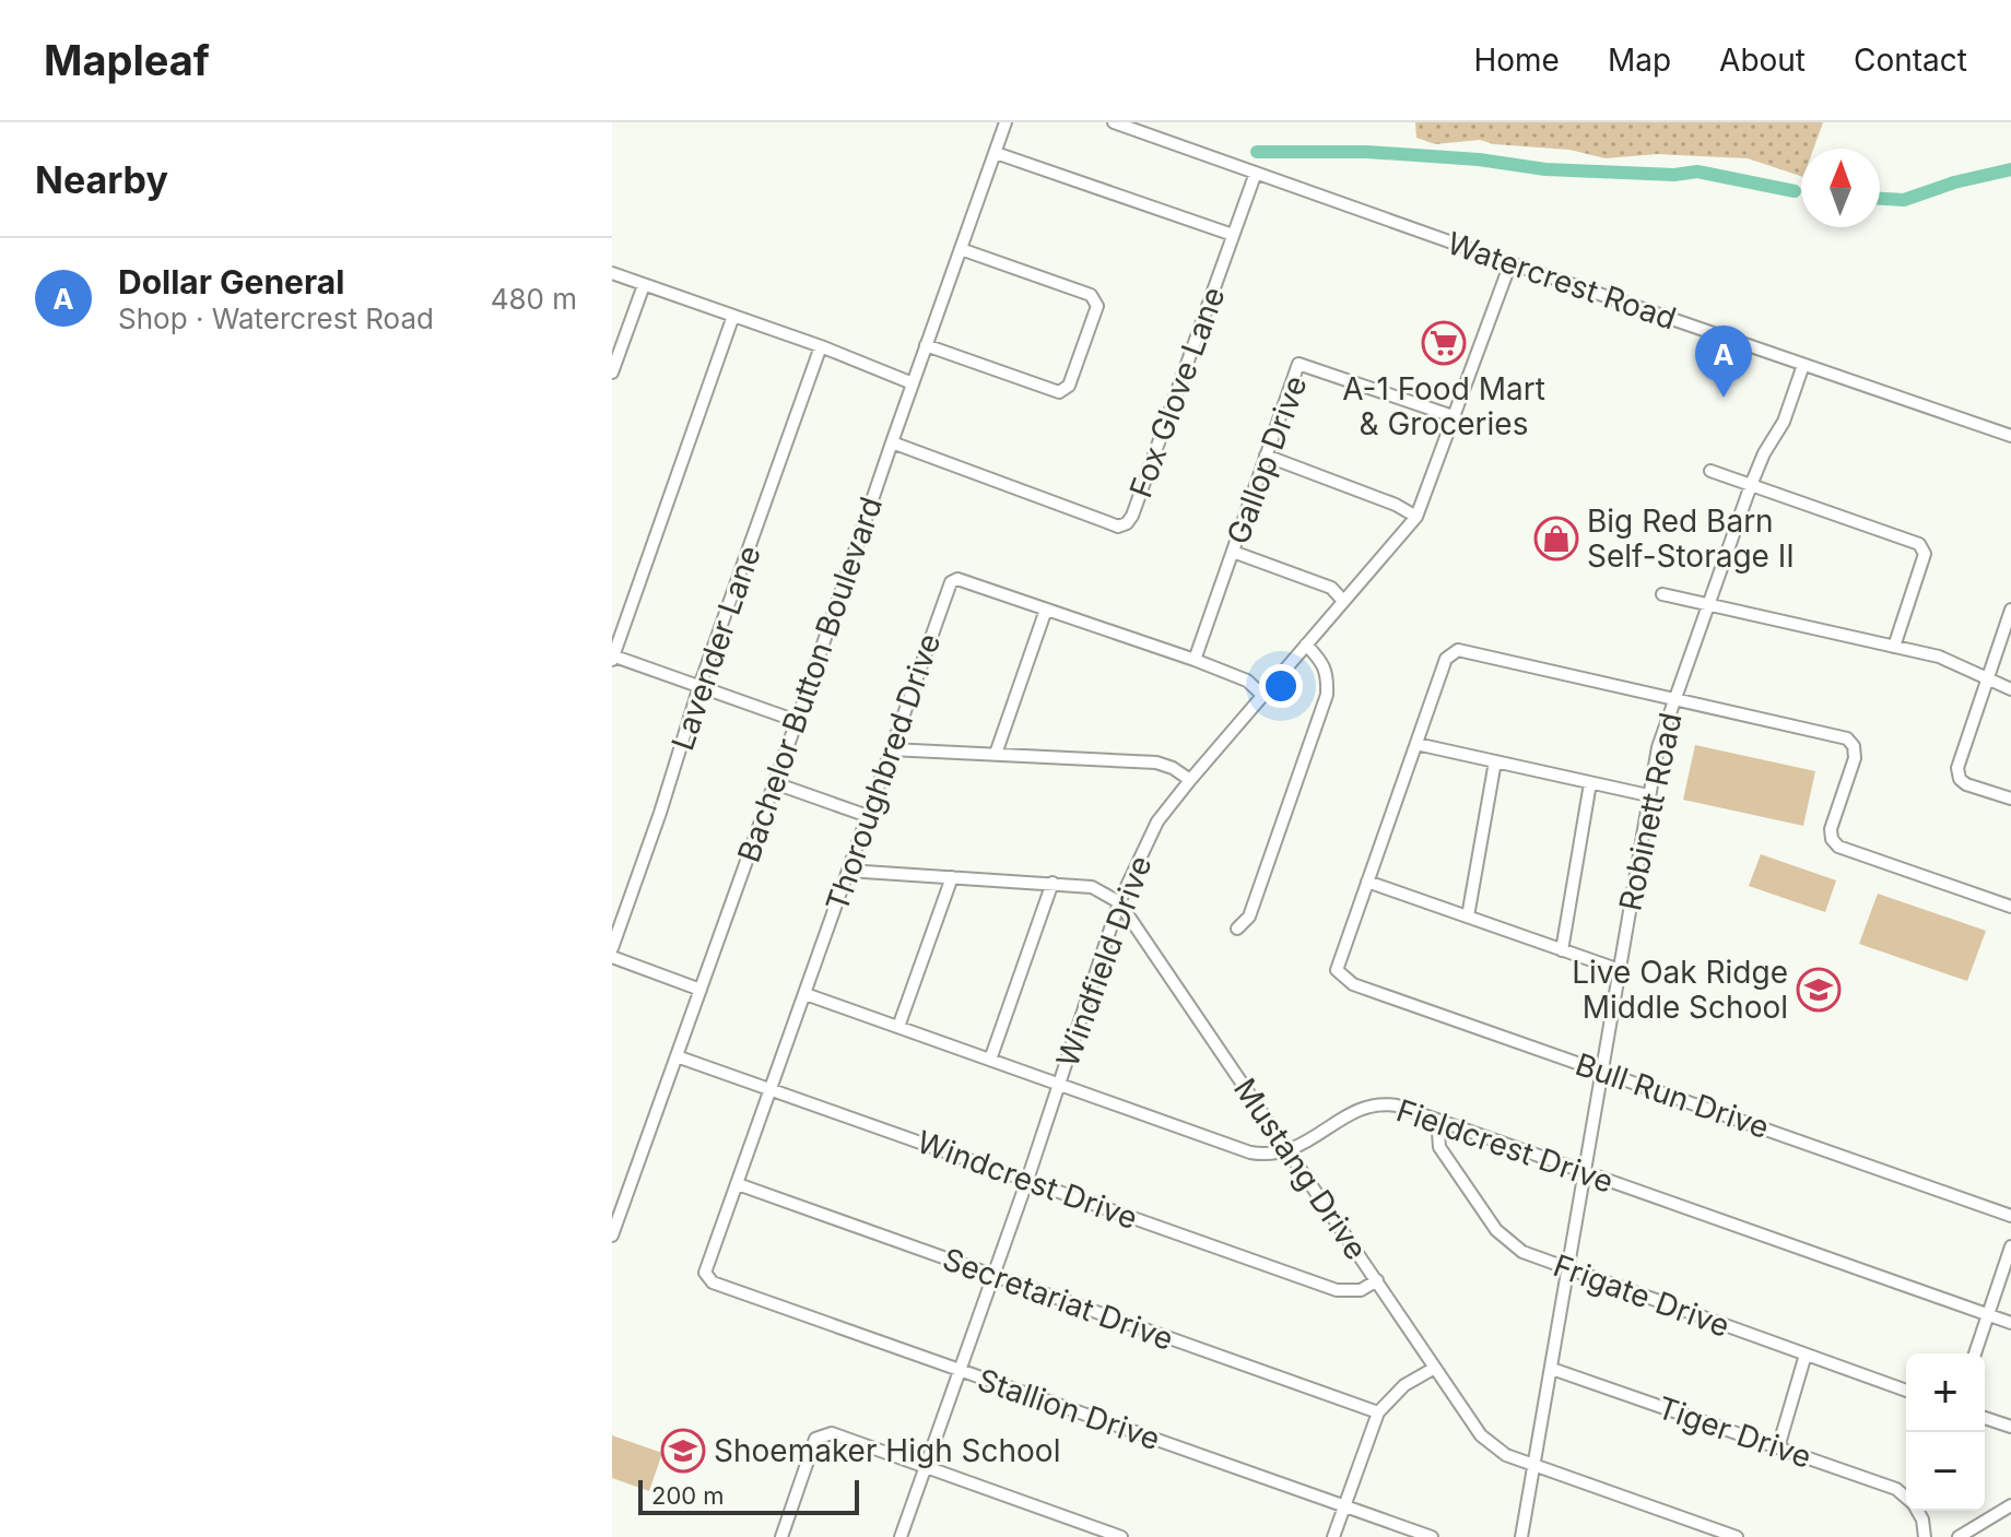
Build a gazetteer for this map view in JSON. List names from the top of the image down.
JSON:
{
  "streets": {
    "street": [
      "Watercrest Road",
      "Fox Glove Lane",
      "Gallop Drive",
      "Lavender Lane",
      "Bachelor Button Boulevard",
      "Thoroughbred Drive",
      "Robinett Road",
      "Windfield Drive",
      "Bull Run Drive",
      "Fieldcrest Drive",
      "Mustang Drive",
      "Windcrest Drive",
      "Frigate Drive",
      "Secretariat Drive",
      "Stallion Drive",
      "Tiger Drive"
    ]
  },
  "crossings": [
    ["Watercrest Road", "Fox Glove Lane"],
    ["Watercrest Road", "Robinett Road"],
    ["Watercrest Road", "Windfield Drive"],
    ["Fox Glove Lane", "Bachelor Button Boulevard"],
    ["Gallop Drive", "Thoroughbred Drive"],
    ["Gallop Drive", "Windfield Drive"],
    ["Bachelor Button Boulevard", "Windcrest Drive"],
    ["Thoroughbred Drive", "Windfield Drive"],
    ["Thoroughbred Drive", "Windcrest Drive"],
    ["Thoroughbred Drive", "Secretariat Drive"],
    ["Thoroughbred Drive", "Stallion Drive"],
    ["Robinett Road", "Bull Run Drive"],
    ["Robinett Road", "Fieldcrest Drive"],
    ["Robinett Road", "Mustang Drive"],
    ["Robinett Road", "Frigate Drive"],
    ["Robinett Road", "Tiger Drive"],
    ["Windfield Drive", "Mustang Drive"],
    ["Windfield Drive", "Windcrest Drive"],
    ["Windfield Drive", "Secretariat Drive"],
    ["Windfield Drive", "Stallion Drive"],
    ["Fieldcrest Drive", "Mustang Drive"],
    ["Fieldcrest Drive", "Frigate Drive"],
    ["Mustang Drive", "Windcrest Drive"]
  ],
  "places": {
    "supermarket": ["A-1 Food Mart & Groceries"],
    "shop": ["Big Red Barn Self-Storage II"],
    "school or university": ["Live Oak Ridge Middle School", "Shoemaker High School"]
  },
  "scale_bar": "200 m",
  "north": "top",
  "page": {
    "header": "Mapleaf",
    "nav": [
      "Home",
      "Map",
      "About",
      "Contact"
    ],
    "heading": "Nearby",
    "list": [
      {
        "mark": "A",
        "name": "Dollar General",
        "note": "Shop · Watercrest Road",
        "value": "480 m"
      }
    ],
    "pins": "A",
    "map_buttons": ["+", "−"],
    "scale": "200 m"
  }
}
